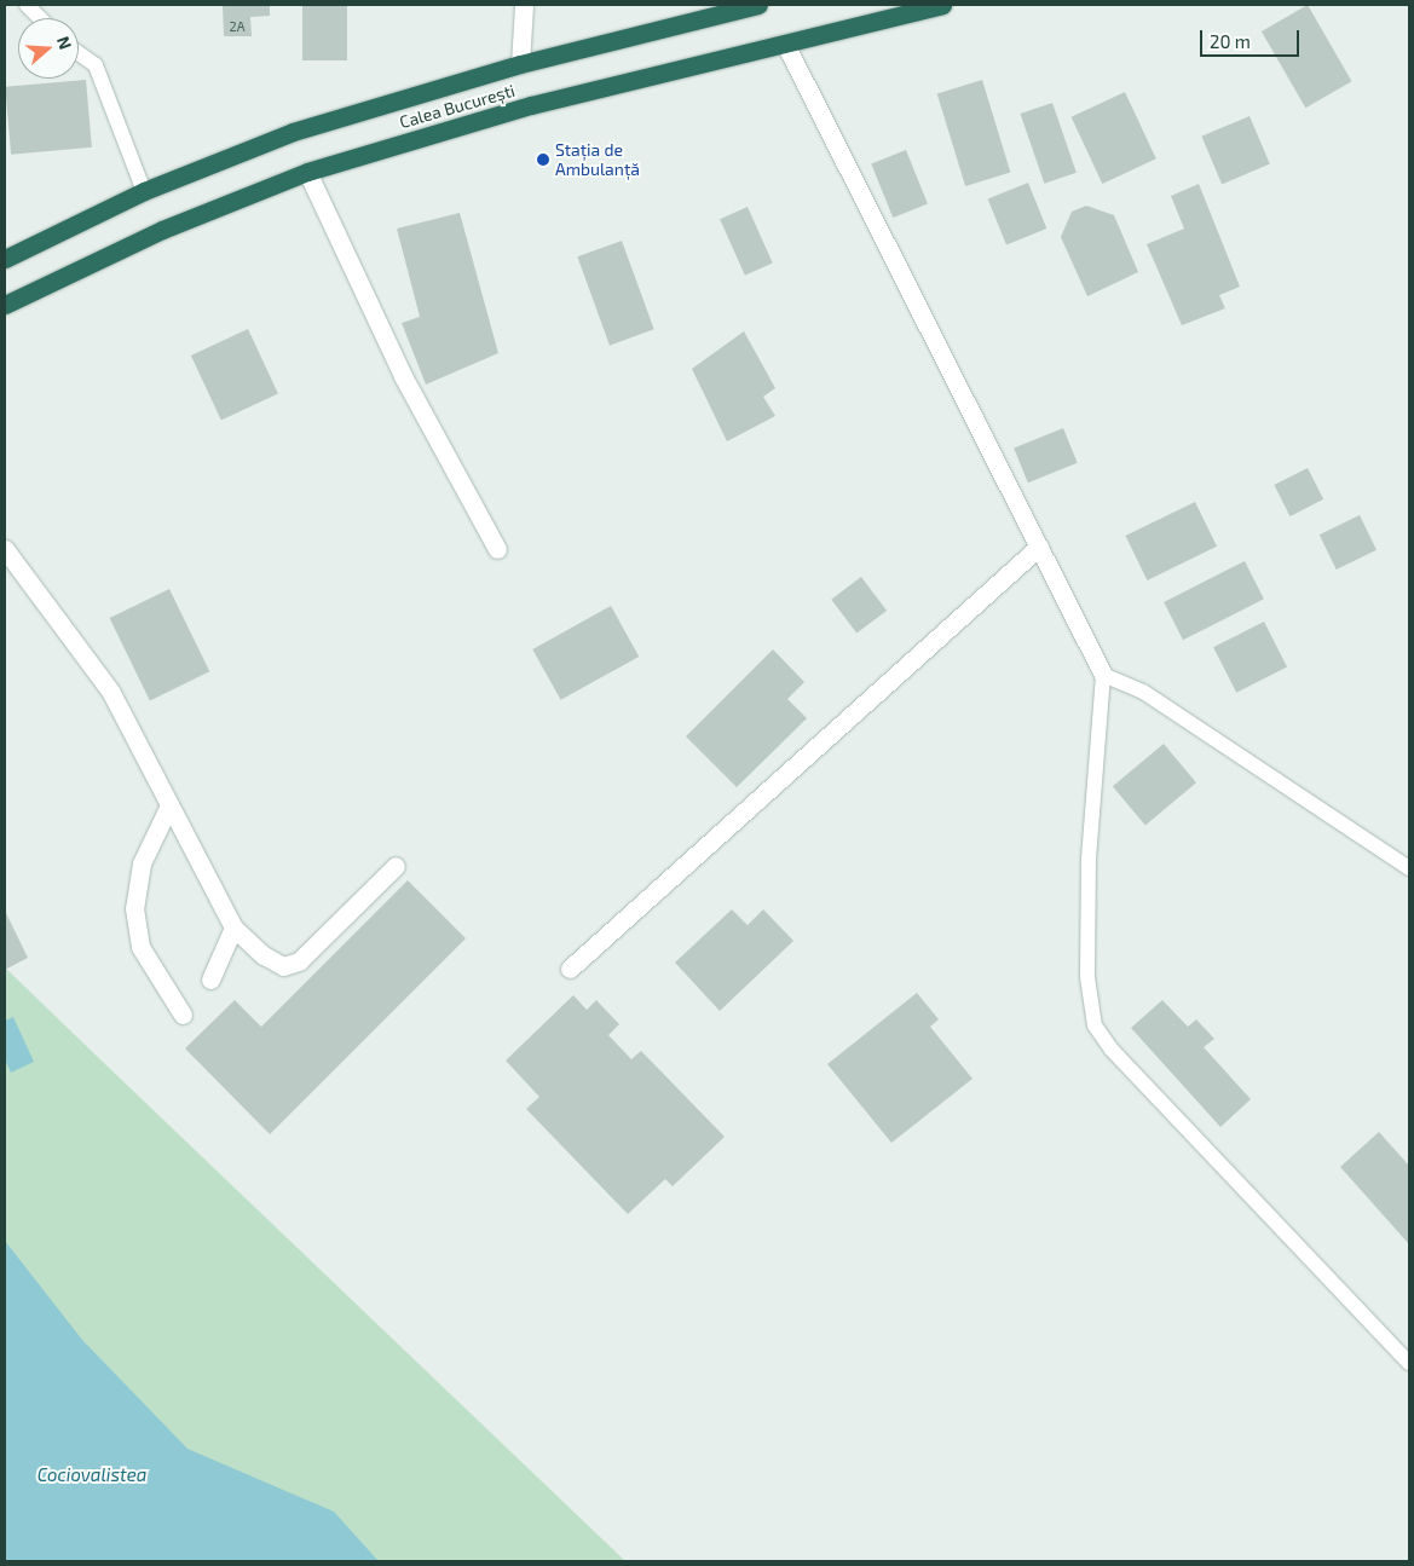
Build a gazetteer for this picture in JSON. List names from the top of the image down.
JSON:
{
  "streets": {
    "highway": ["Calea București"]
  },
  "water": ["Cociovalistea"],
  "places": ["Stația de Ambulanță"],
  "house_numbers": ["2A"],
  "scale_bar": "20 m",
  "north": "right"
}
